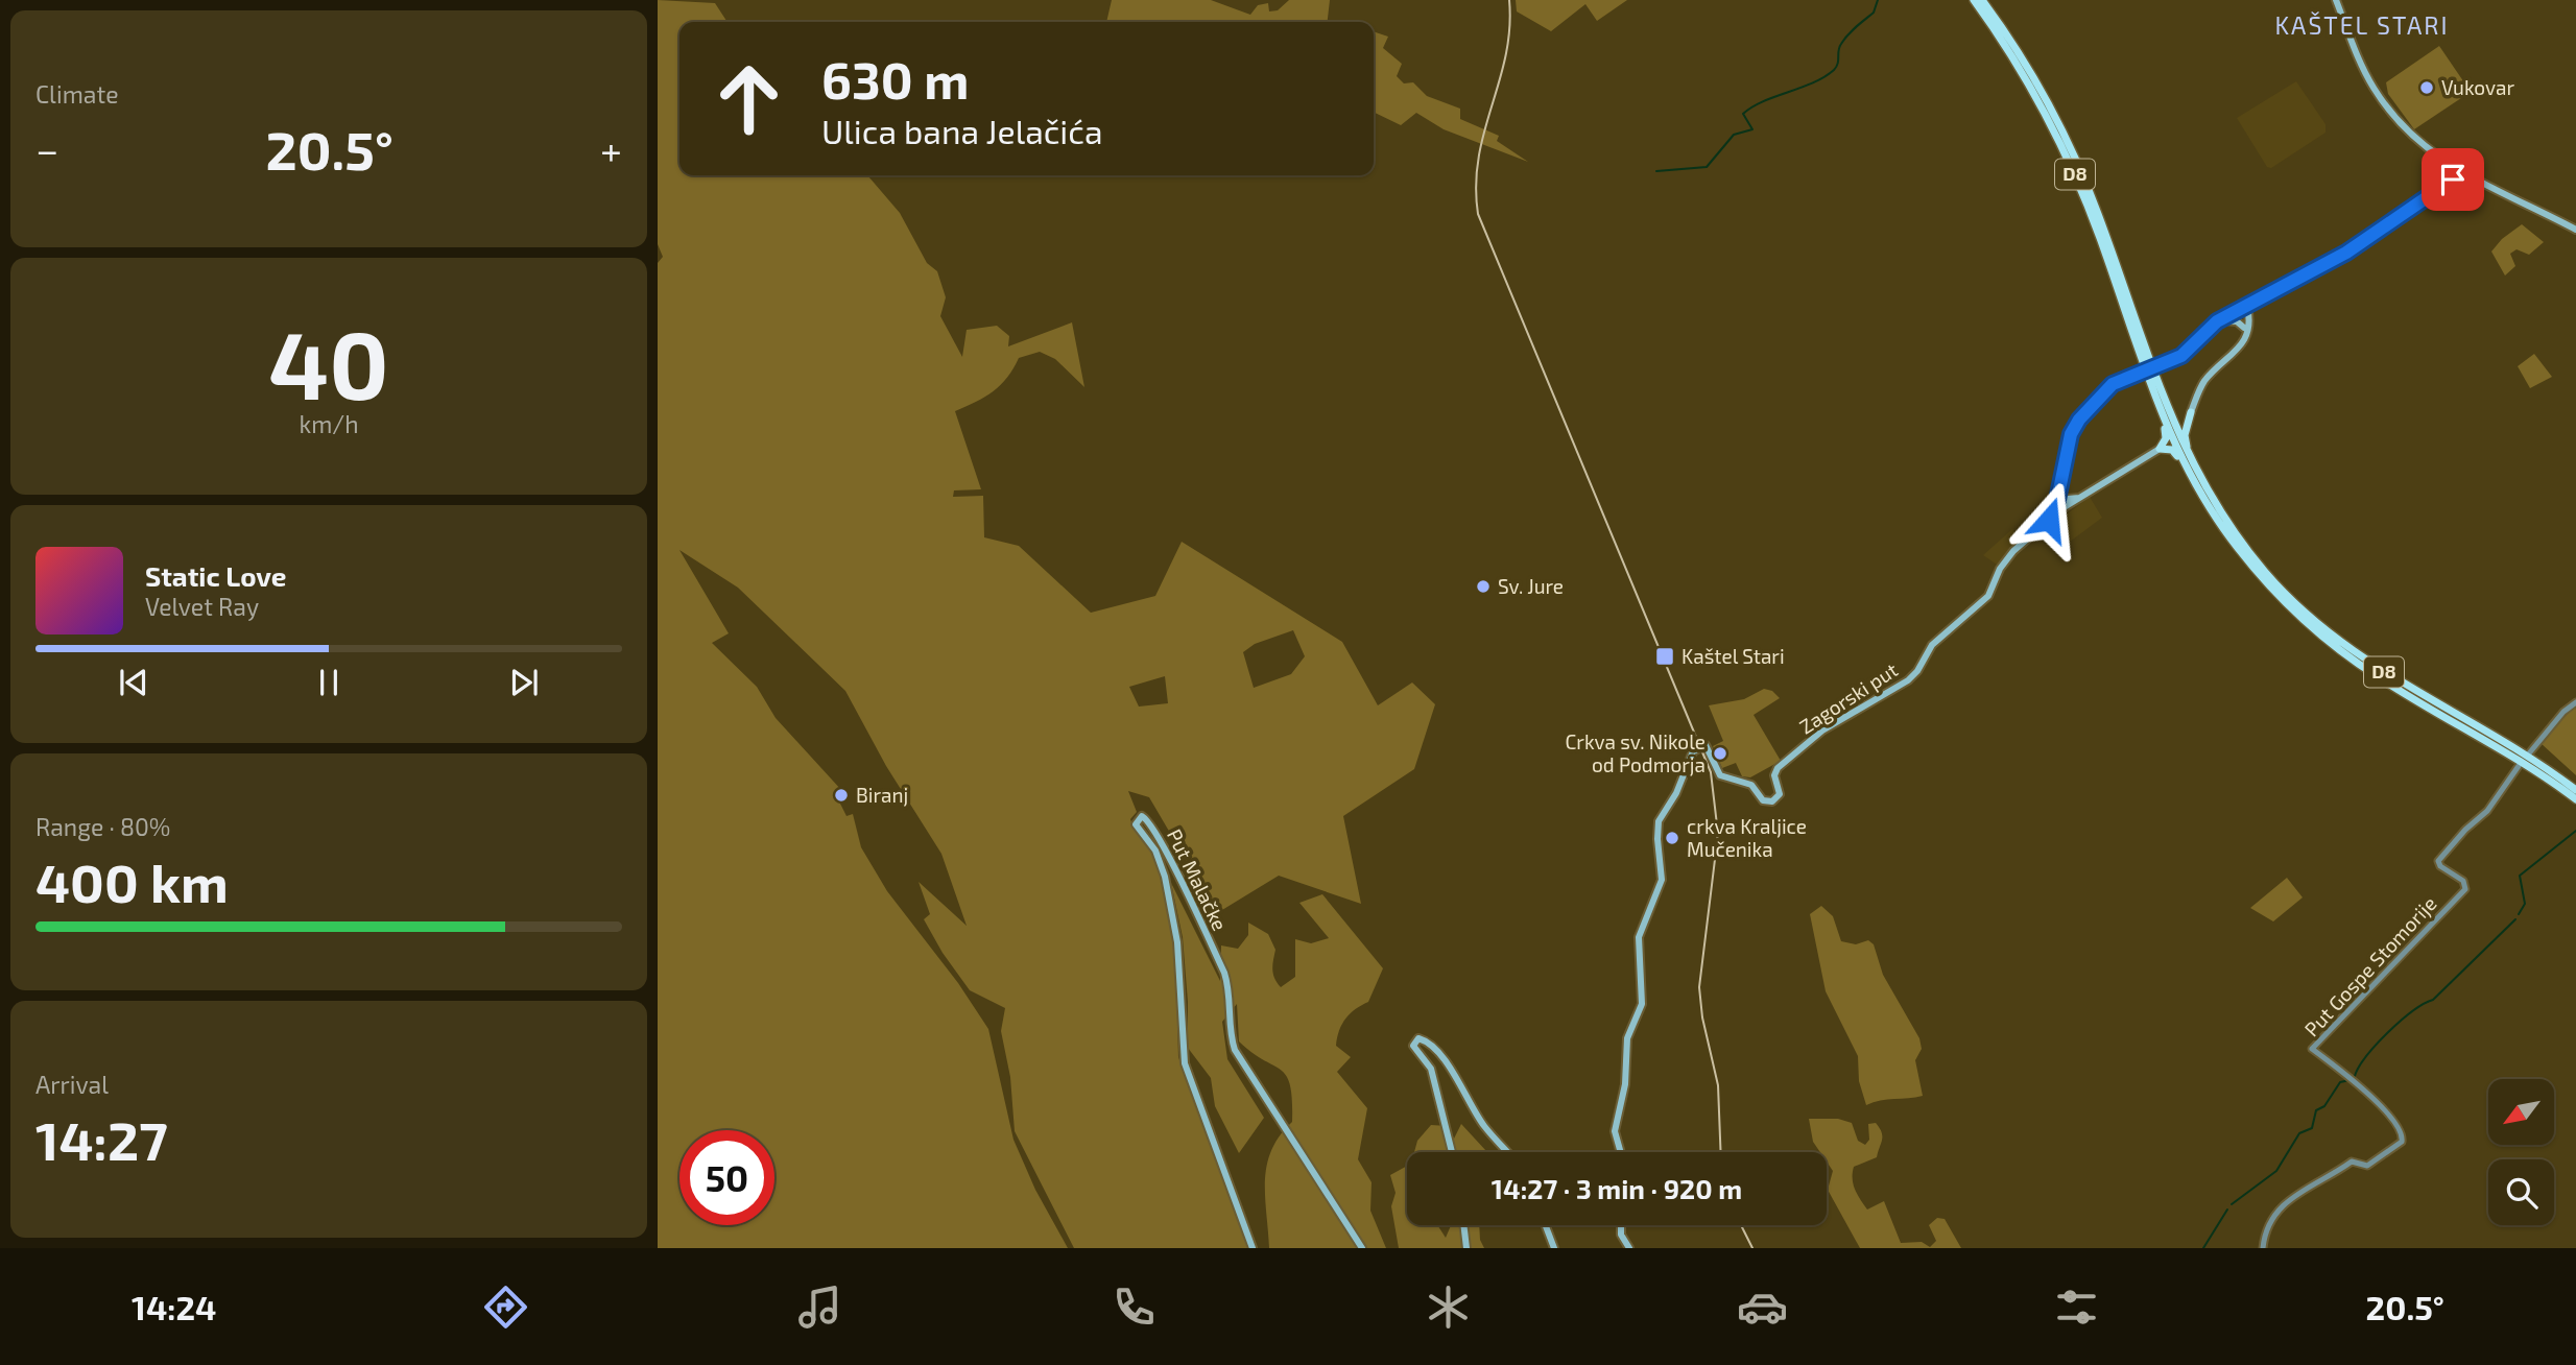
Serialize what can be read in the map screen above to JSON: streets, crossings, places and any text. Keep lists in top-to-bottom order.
{
  "streets": {
    "main road": ["D8", "Zagorski put", "Put Malačke"],
    "street": ["Put Gospe Stomorije"]
  },
  "districts": ["KAŠTEL STARI"],
  "places": {
    "other": [
      "Vukovar",
      "Sv. Jure",
      "Crkva sv. Nikole od Podmorja",
      "Biranj",
      "crkva Kraljice Mučenika"
    ],
    "transit": ["Kaštel Stari"]
  },
  "north": "bottom left",
  "page": {
    "tile": [
      "Climate",
      ["40", "km/h"],
      ["Range · 80%", "400 km"],
      ["Arrival", "14:27"]
    ],
    "turn": ["630 m", "Ulica bana Jelačića"],
    "heat": ["−", "20.5°", "+"],
    "song": ["Static Love", "Velvet Ray"],
    "limit": "50",
    "trip": "14:27 · 3 min · 920 m",
    "tabs": ["14:24", "20.5°"]
  }
}
